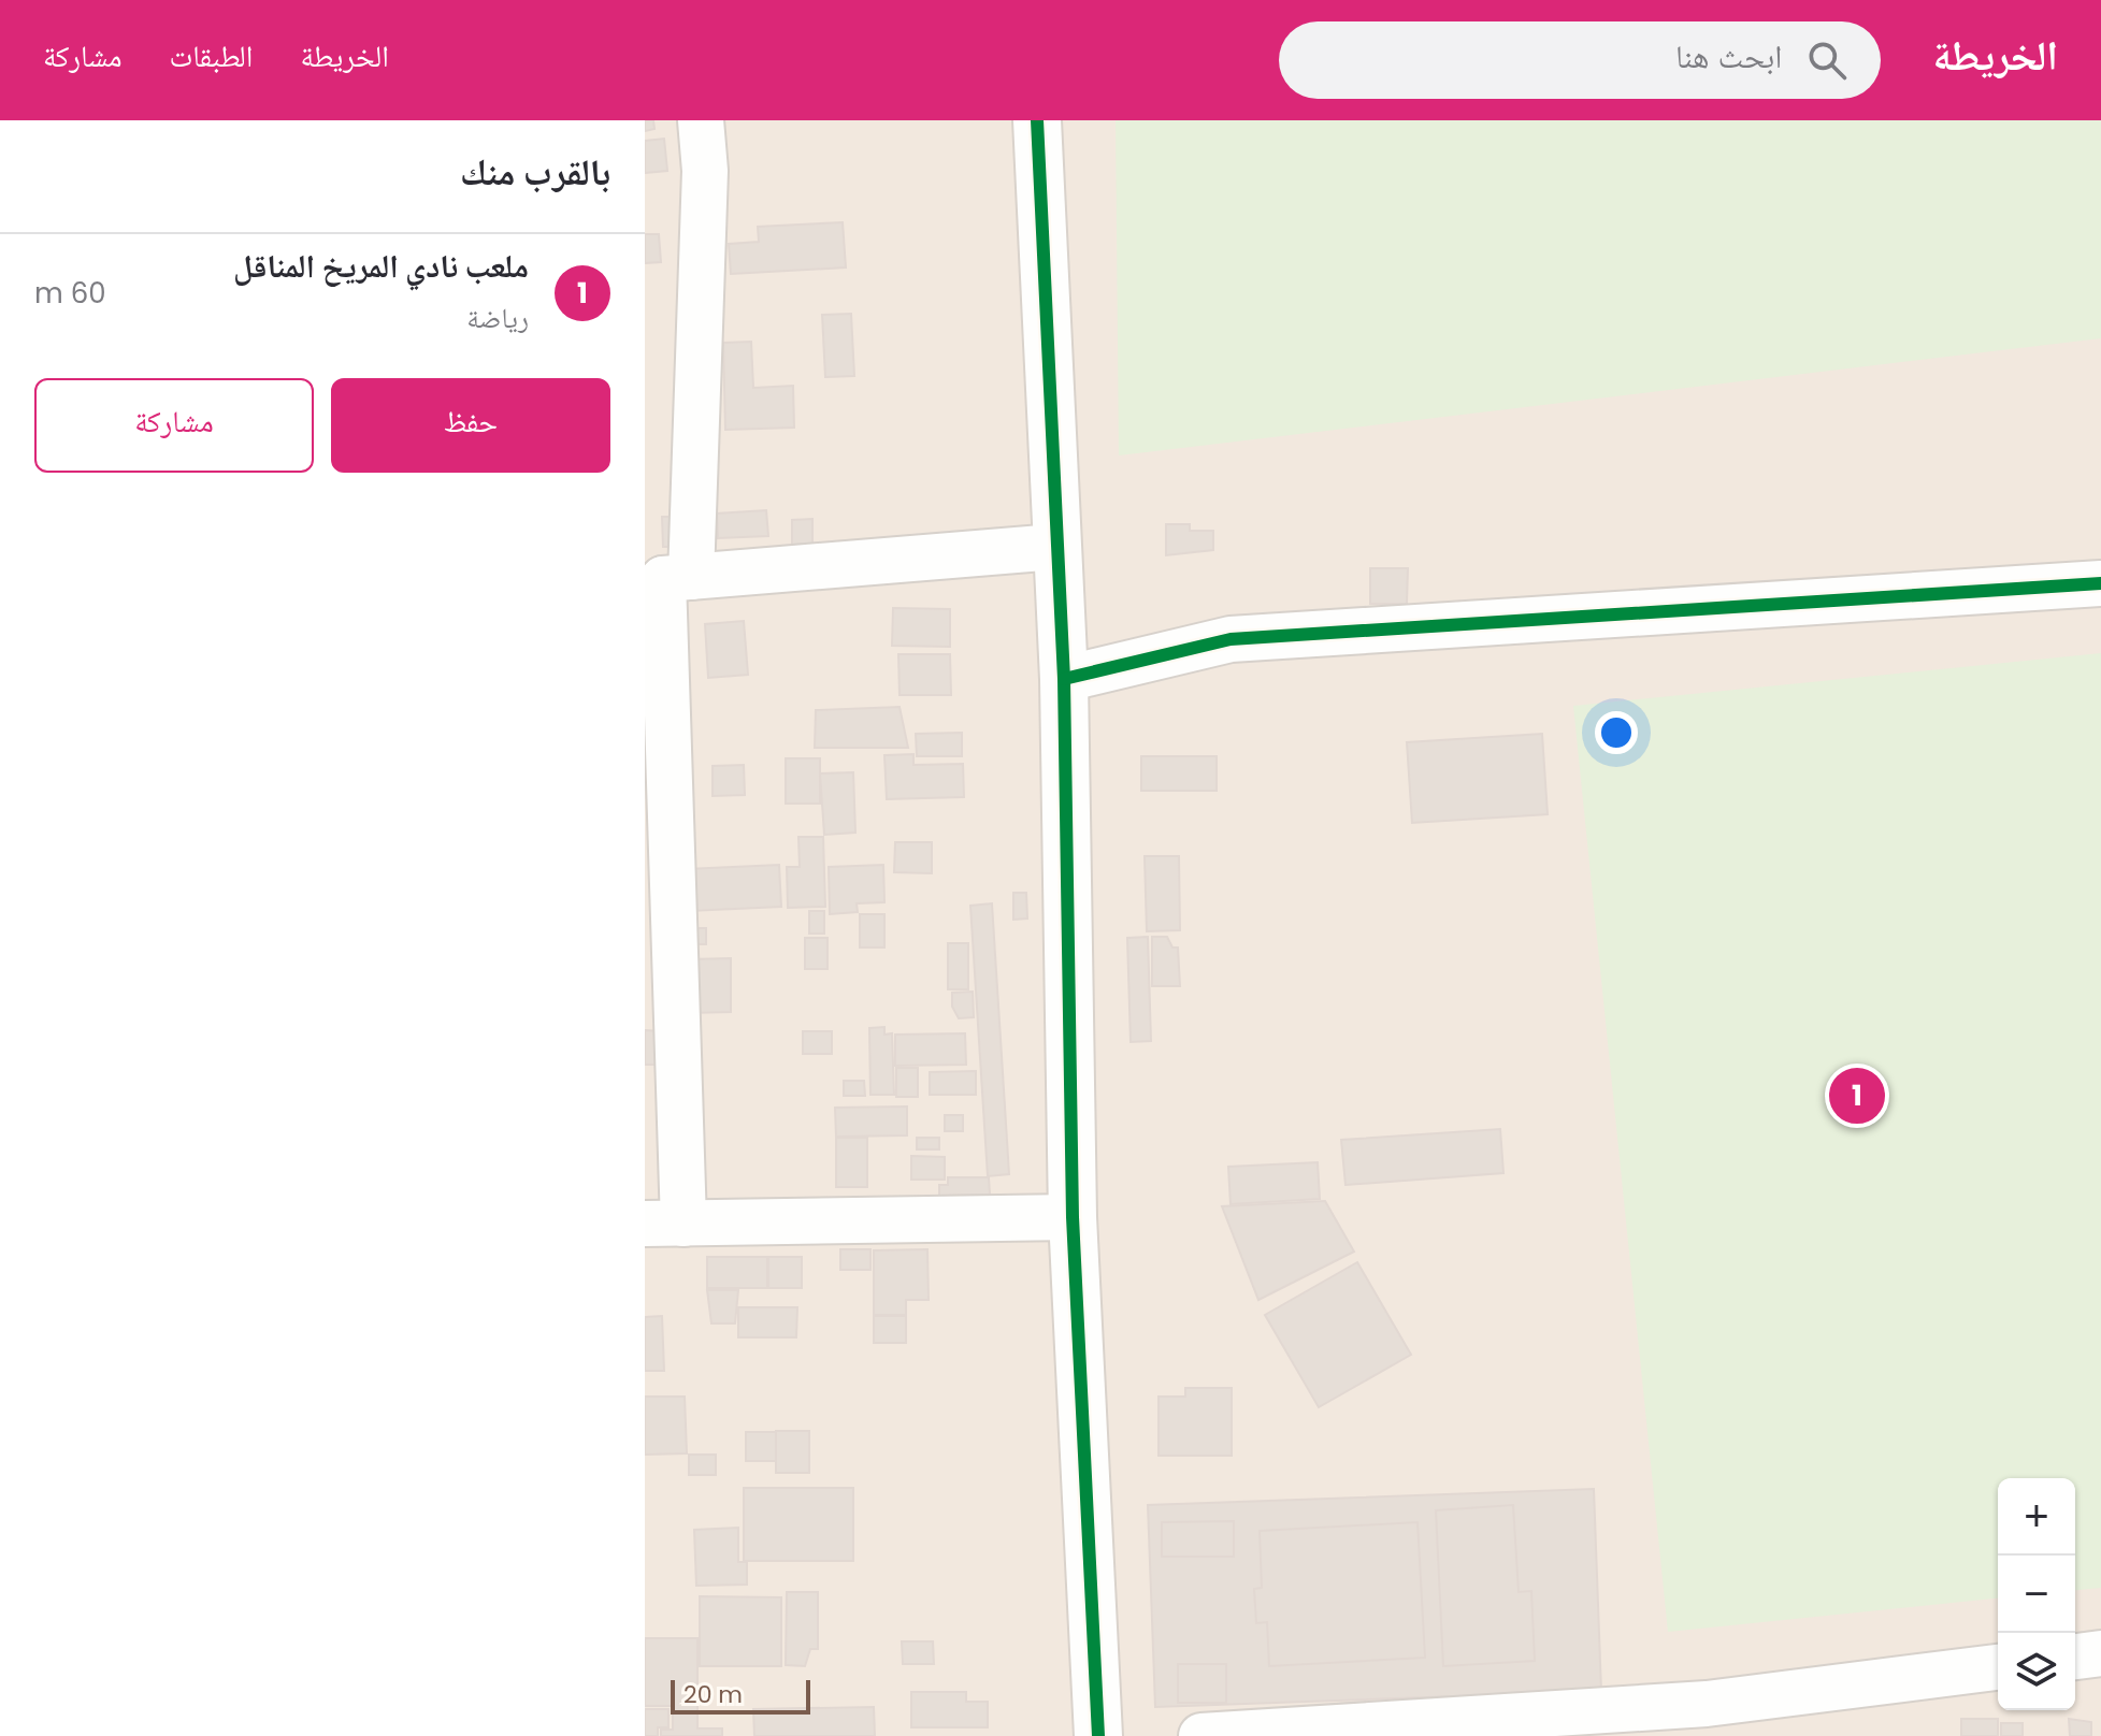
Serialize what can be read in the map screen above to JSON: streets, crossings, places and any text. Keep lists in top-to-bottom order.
{
  "scale_bar": "20 m",
  "page": {
    "header": "الخريطة",
    "search": "ابحث هنا",
    "nav": ["الخريطة", "الطبقات", "مشاركة"],
    "heading": "بالقرب منك",
    "list": [
      {
        "mark": "1",
        "name": "ملعب نادي المريخ المناقل",
        "note": "رياضة",
        "value": "60 m"
      }
    ],
    "buttons": ["حفظ", "مشاركة"],
    "pins": "1",
    "map_buttons": ["+", "−"],
    "scale": "20 m"
  }
}
